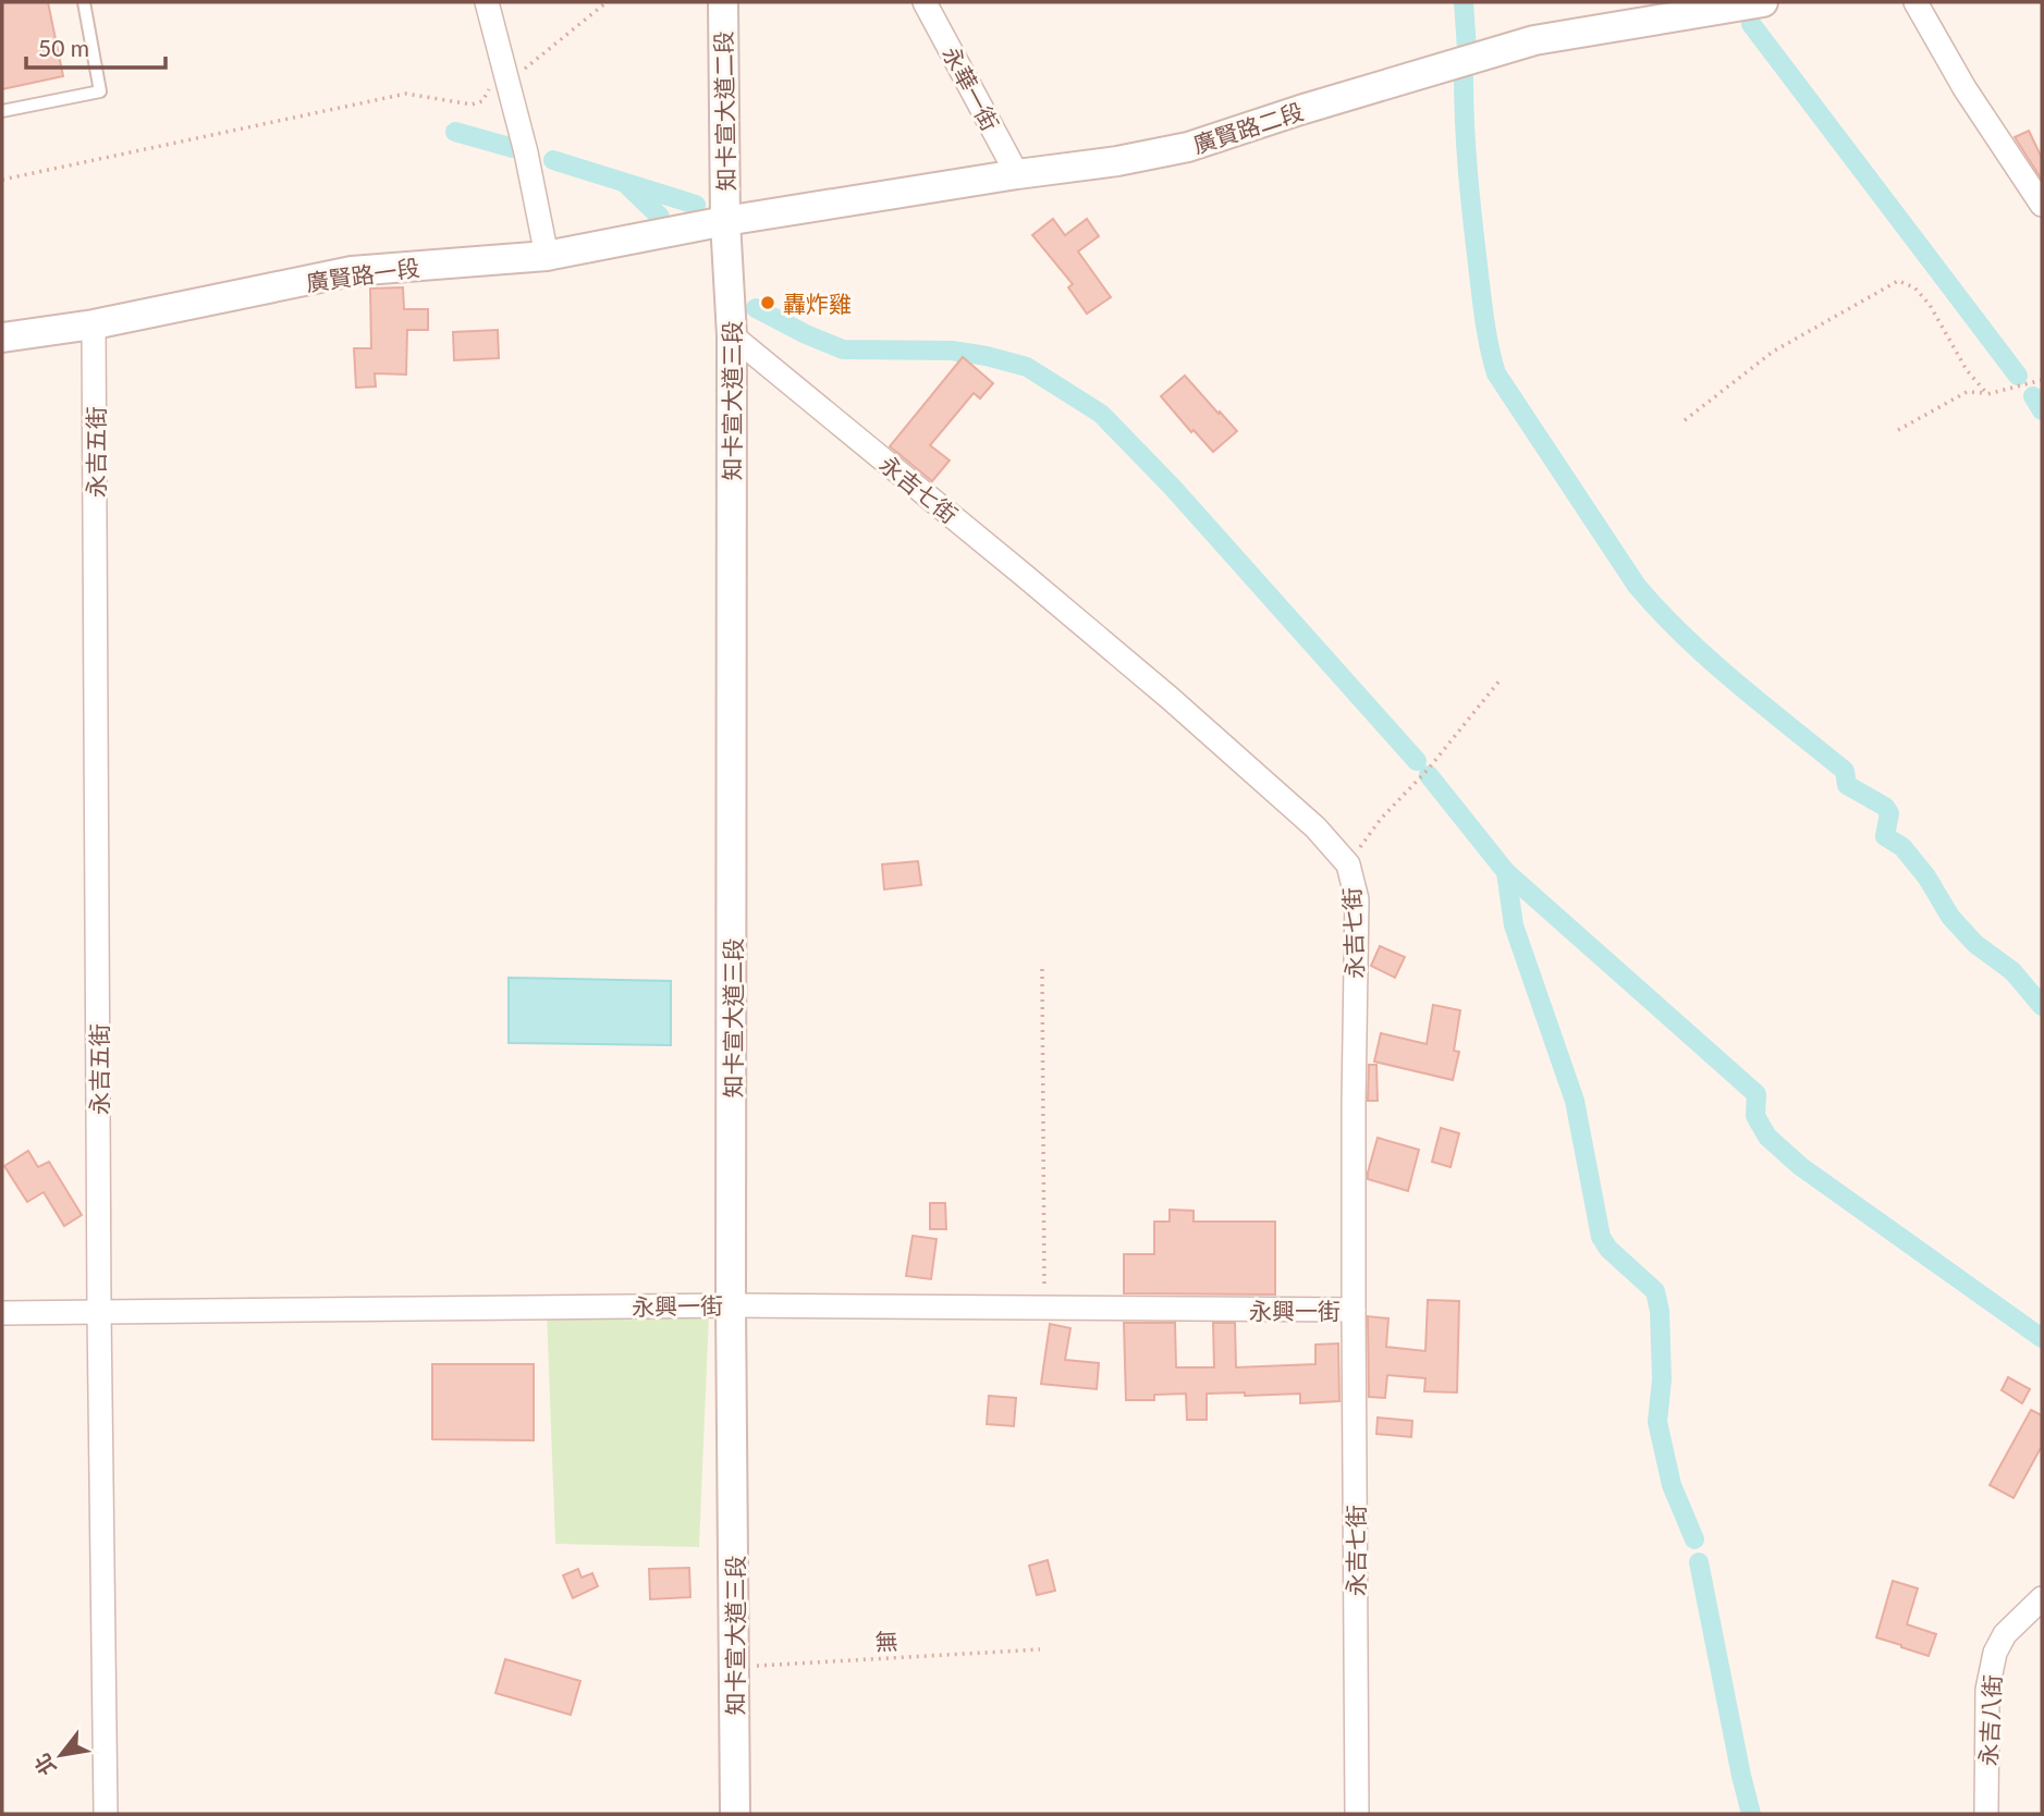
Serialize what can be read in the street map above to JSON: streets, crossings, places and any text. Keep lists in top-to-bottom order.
{
  "streets": {
    "street": [
      "永華一街",
      "知卡宣大道二段",
      "廣賢路二段",
      "廣賢路一段",
      "知卡宣大道三段",
      "永吉五街",
      "永吉七街",
      "永興一街",
      "永吉八街"
    ],
    "path": ["無"]
  },
  "crossings": [
    ["永華一街", "廣賢路二段"],
    ["知卡宣大道二段", "廣賢路二段"],
    ["知卡宣大道二段", "廣賢路一段"],
    ["知卡宣大道二段", "知卡宣大道三段"],
    ["廣賢路二段", "廣賢路一段"],
    ["廣賢路二段", "知卡宣大道三段"],
    ["廣賢路一段", "知卡宣大道三段"],
    ["廣賢路一段", "永吉五街"],
    ["知卡宣大道三段", "永吉七街"],
    ["知卡宣大道三段", "永興一街"],
    ["知卡宣大道三段", "無"],
    ["永吉五街", "永興一街"],
    ["永吉七街", "永興一街"]
  ],
  "places": ["轟炸雞"],
  "scale_bar": "50 m",
  "north": "bottom left"
}
